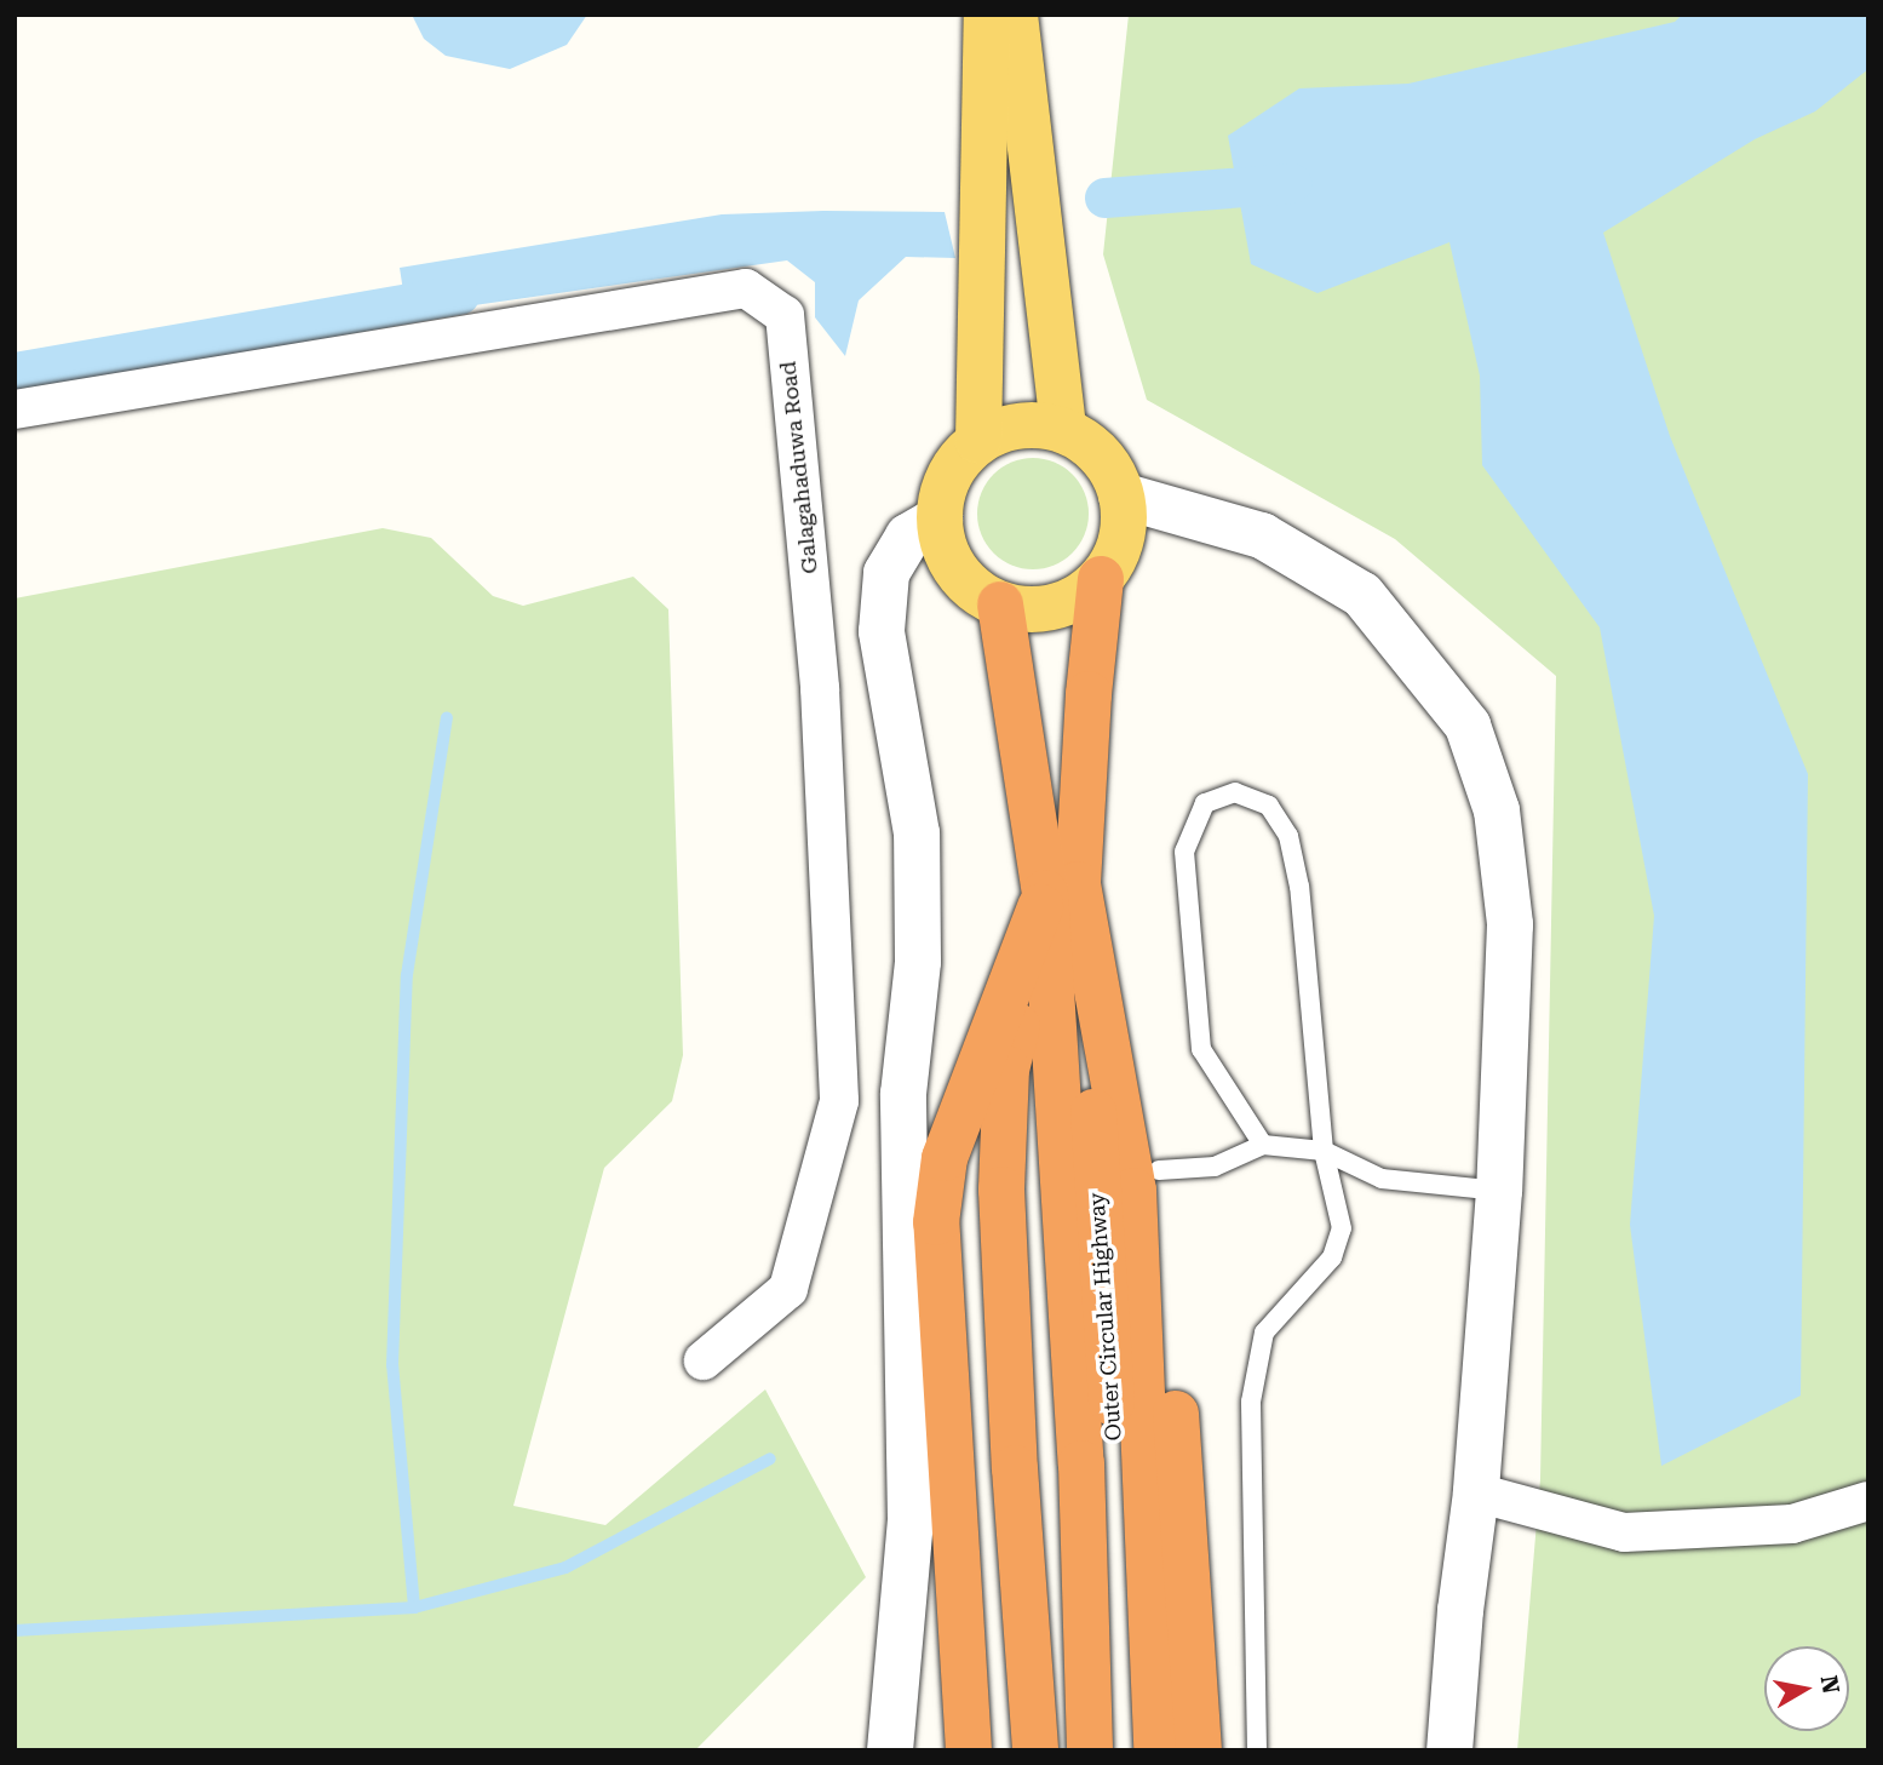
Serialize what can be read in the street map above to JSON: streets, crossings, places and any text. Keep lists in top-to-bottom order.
{
  "streets": {
    "highway": ["Outer Circular Highway"],
    "street": ["Galagahaduwa Road"]
  },
  "north": "right"
}
